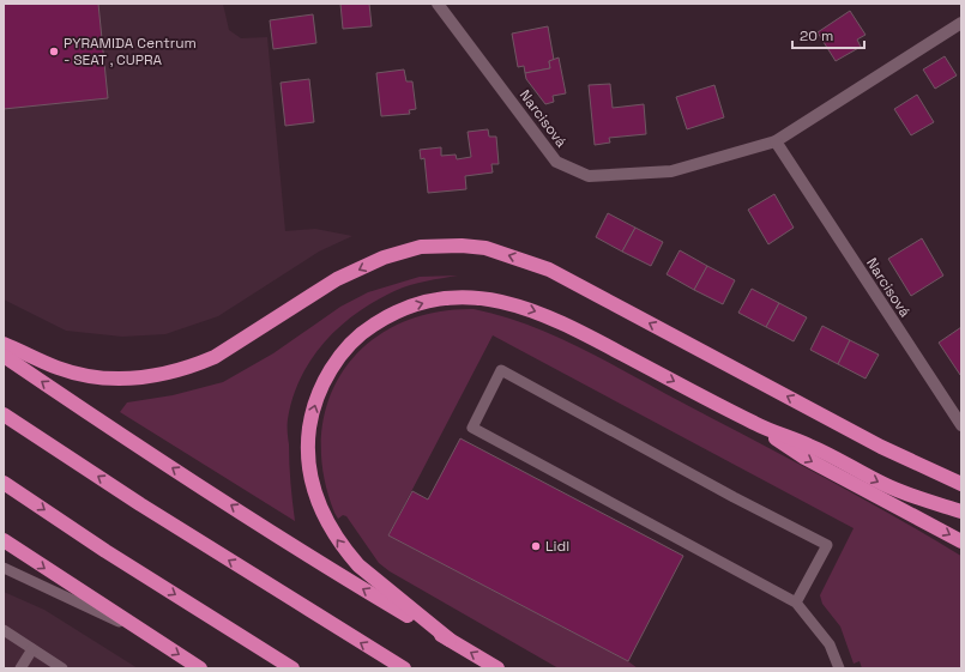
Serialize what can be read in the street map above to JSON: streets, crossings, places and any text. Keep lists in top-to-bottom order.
{
  "streets": {
    "street": ["Narcisová"]
  },
  "places": ["PYRAMIDA Centrum - SEAT , CUPRA", "Lidl"],
  "scale_bar": "20 m"
}
